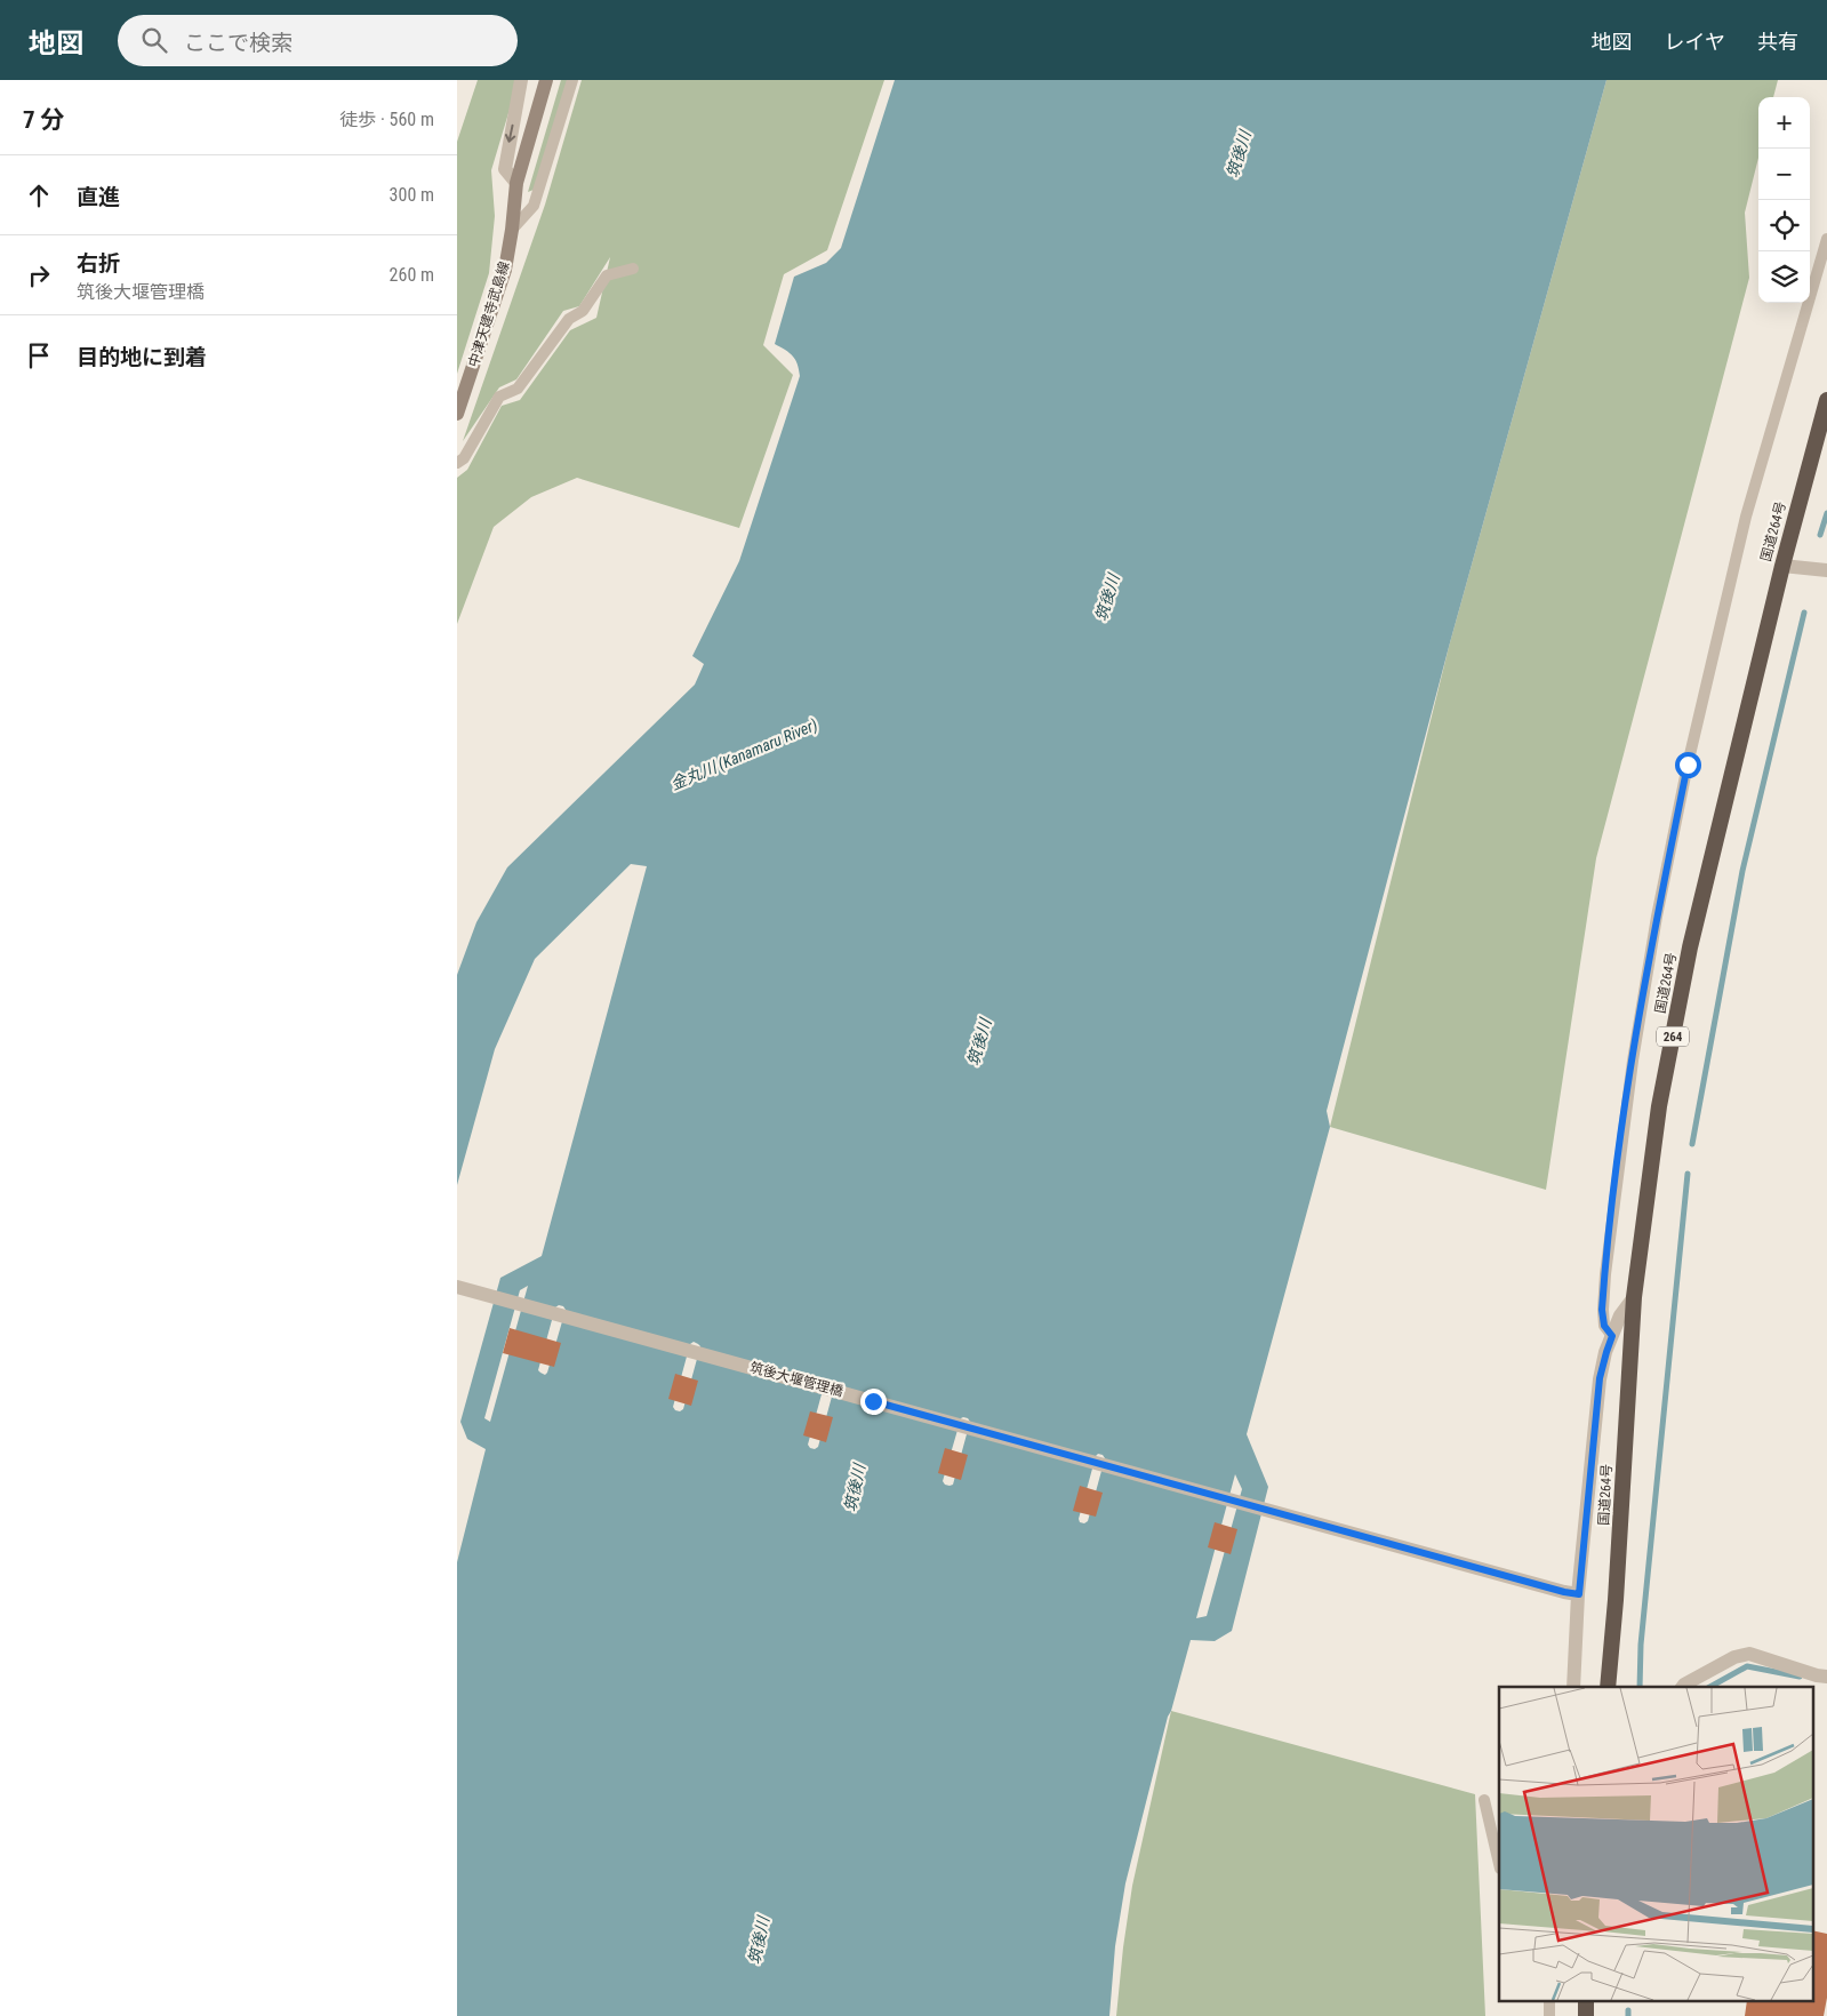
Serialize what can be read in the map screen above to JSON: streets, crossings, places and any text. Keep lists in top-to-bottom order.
{
  "streets": {
    "highway": ["国道264号", "264"],
    "main road": ["中津天建寺武島線"],
    "street": ["筑後大堰管理橋"]
  },
  "water": ["筑後川", "金丸川 (Kanamaru River)"],
  "page": {
    "header": "地図",
    "search": "ここで検索",
    "nav": ["地図", "レイヤ", "共有"],
    "heading": ["7 分", "徒歩 · 560 m"],
    "map_buttons": ["+", "−"],
    "list": [
      ["直進", "300 m"],
      ["右折", "筑後大堰管理橋", "260 m"],
      "目的地に到着"
    ]
  }
}
